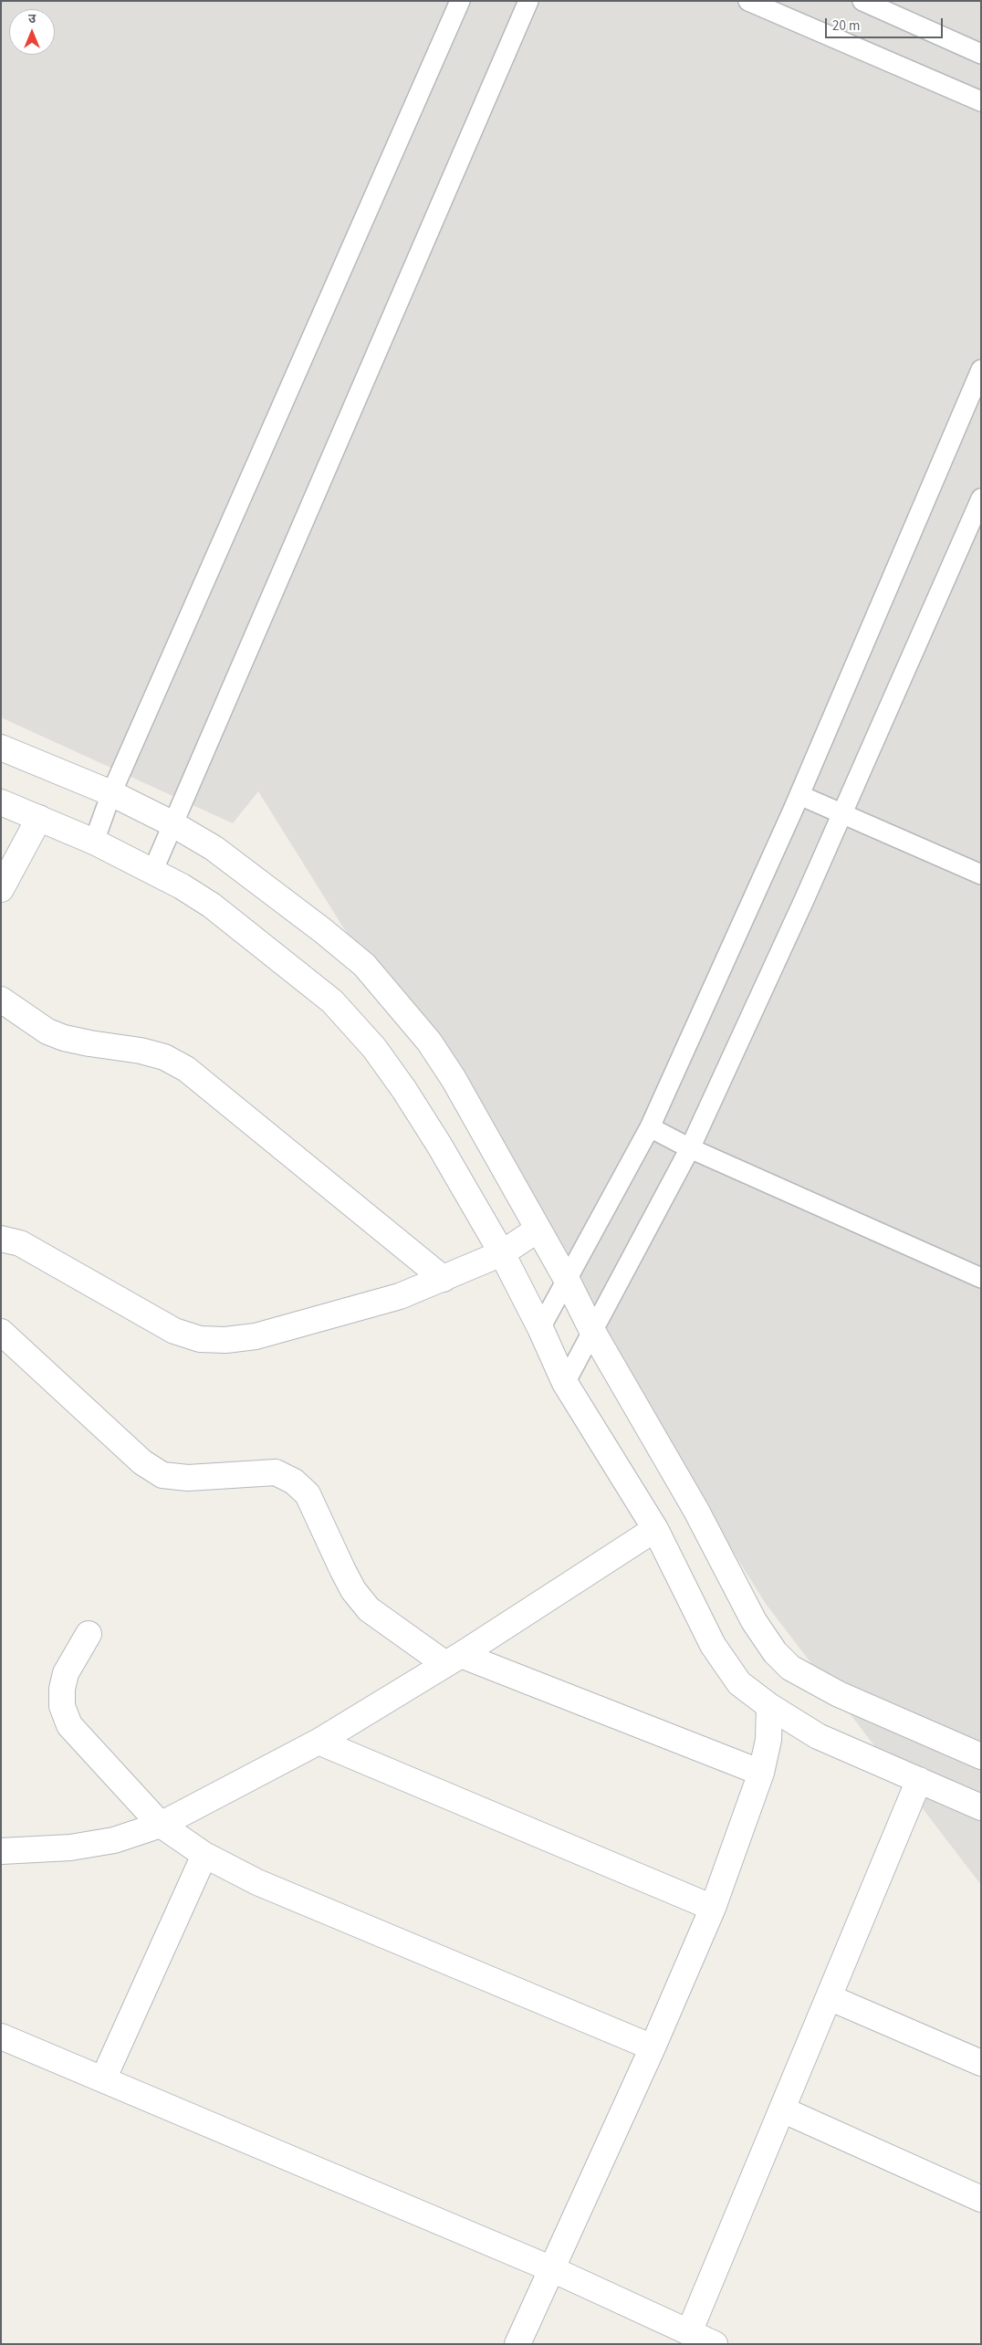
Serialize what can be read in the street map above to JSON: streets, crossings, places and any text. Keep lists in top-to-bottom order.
{
  "scale_bar": "20 m",
  "north": "top"
}
